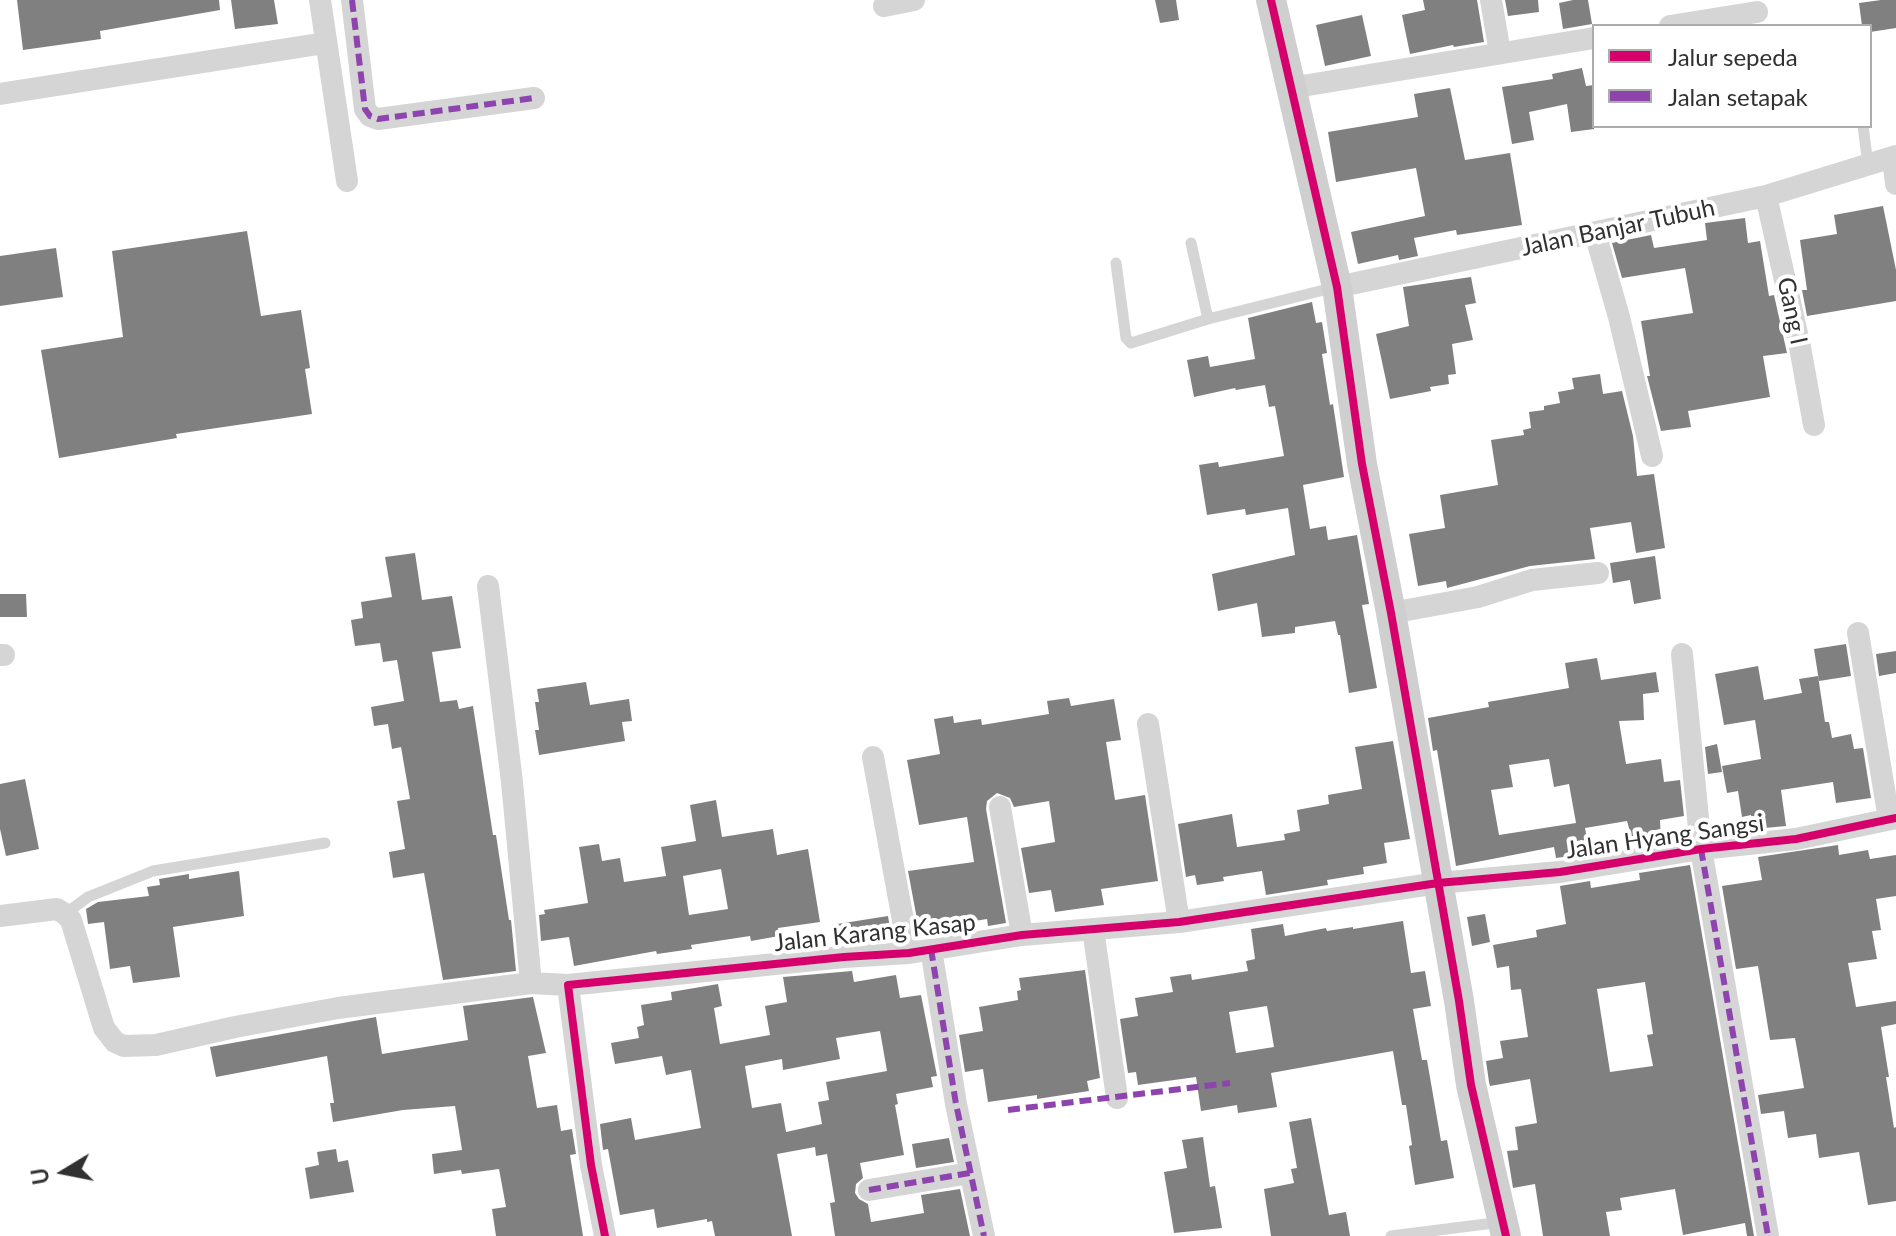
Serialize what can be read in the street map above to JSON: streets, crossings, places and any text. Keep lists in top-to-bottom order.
{
  "streets": {
    "street": [
      "Jalan Banjar Tubuh",
      "Gang I",
      "Jalan Hyang Sangsi",
      "Jalan Karang Kasap"
    ]
  },
  "crossings": [
    ["Jalan Banjar Tubuh", "Gang I"],
    ["Jalan Hyang Sangsi", "Jalan Karang Kasap"]
  ],
  "legend": ["Jalur sepeda", "Jalan setapak"],
  "north": "left"
}
